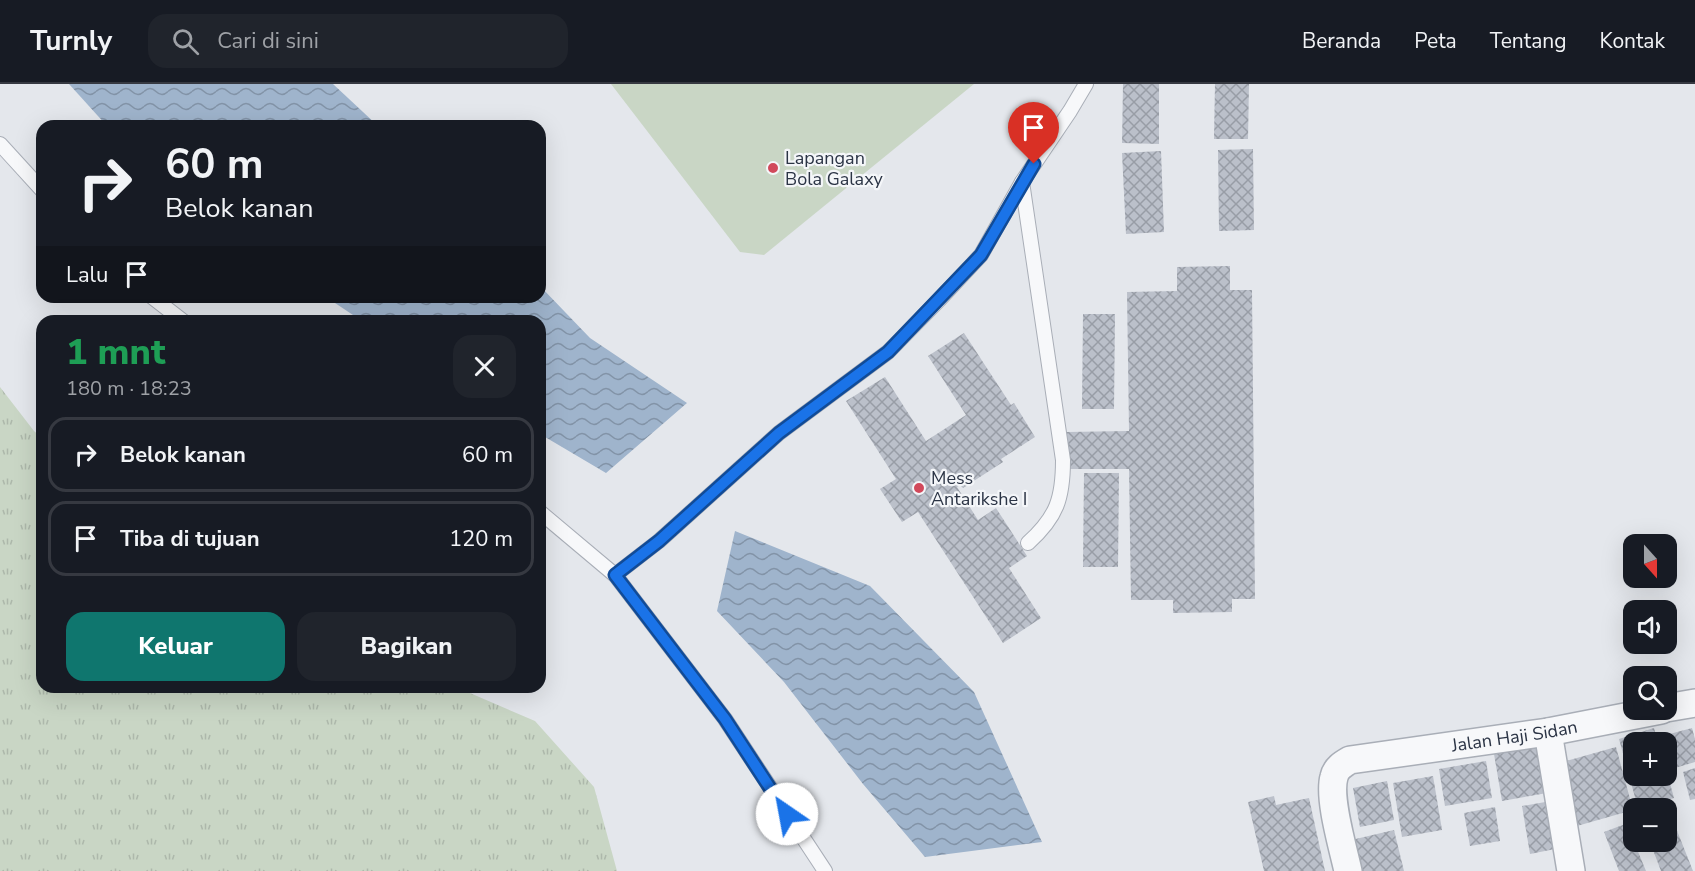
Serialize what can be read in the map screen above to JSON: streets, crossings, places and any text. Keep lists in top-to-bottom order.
{
  "streets": {
    "street": ["Jalan Haji Sidan"]
  },
  "places": ["Lapangan Bola Galaxy", "Mess Antarikshe I"],
  "north": "bottom",
  "page": {
    "header": "Turnly",
    "search": "Cari di sini",
    "nav": [
      "Beranda",
      "Peta",
      "Tentang",
      "Kontak"
    ],
    "turn": ["60 m", "Belok kanan"],
    "then": "Lalu",
    "heading": ["1 mnt", "180 m · 18:23"],
    "list": [
      {
        "name": "Belok kanan",
        "value": "60 m"
      },
      {
        "name": "Tiba di tujuan",
        "value": "120 m"
      }
    ],
    "map_buttons": ["+", "−"],
    "buttons": ["Keluar", "Bagikan"]
  }
}
